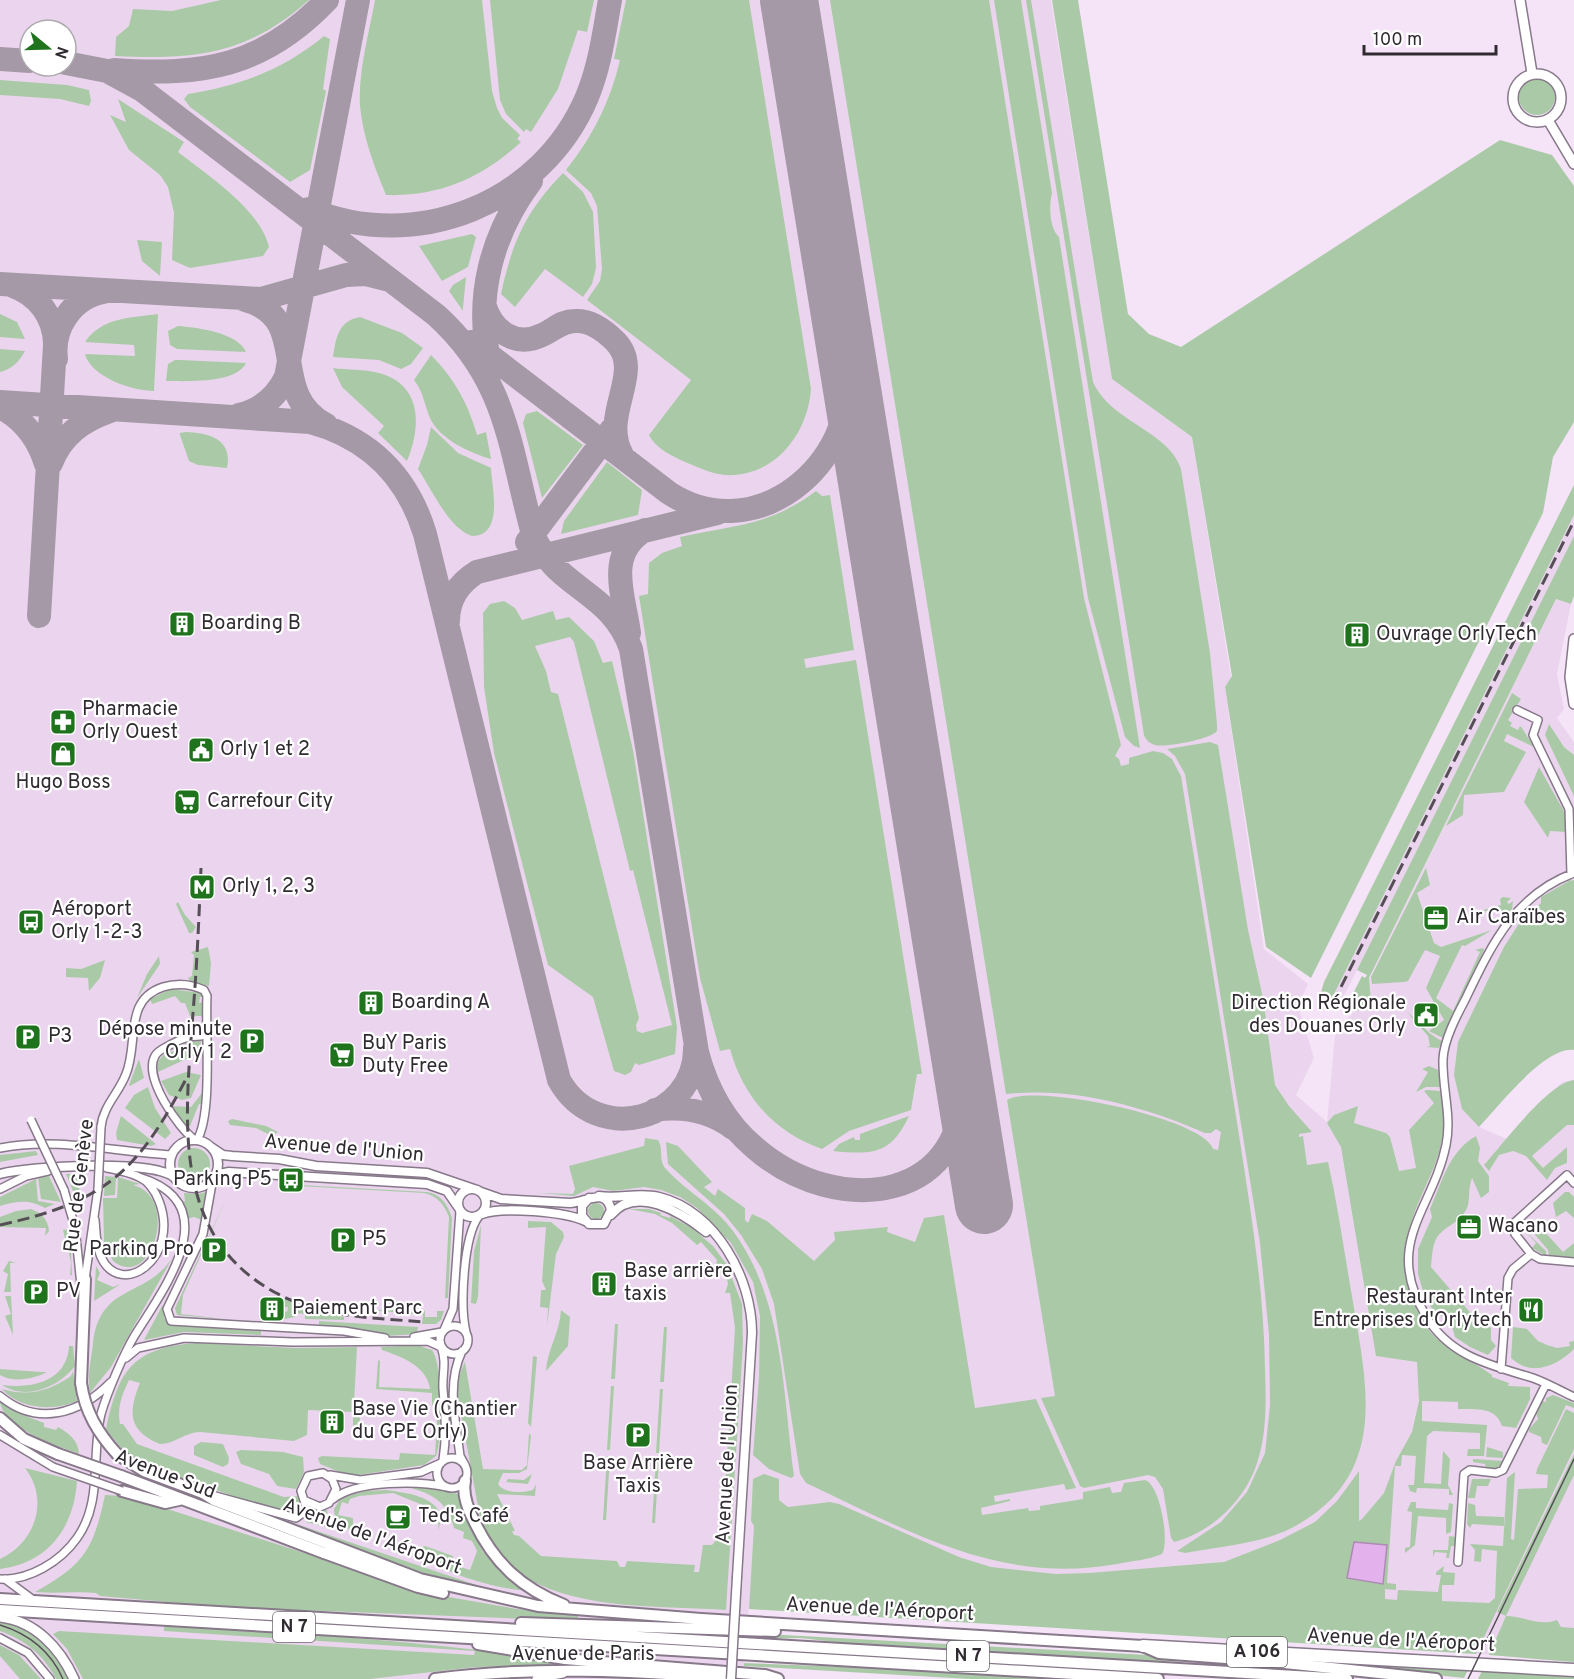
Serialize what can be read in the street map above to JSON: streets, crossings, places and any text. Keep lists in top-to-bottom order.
{
  "streets": {
    "highway": ["Avenue de l'Aéroport", "A 106"],
    "main road": ["Avenue Sud", "N 7", "Avenue de Paris"],
    "street": ["Avenue de l'Union", "Rue de Genève"]
  },
  "crossings": [
    ["Avenue de l'Union", "Rue de Genève"],
    ["Avenue de l'Union", "Avenue de Paris"],
    ["Rue de Genève", "Avenue de l'Aéroport"],
    ["Avenue Sud", "Avenue de l'Aéroport"]
  ],
  "places": {
    "building": [
      "Boarding B",
      "Ouvrage OrlyTech",
      "Boarding A",
      "Base arrière taxis",
      "Paiement Parc",
      "Base Vie (Chantier du GPE Orly)"
    ],
    "pharmacy": ["Pharmacie Orly Ouest"],
    "public building": ["Orly 1 et 2", "Direction Régionale des Douanes Orly"],
    "shop": ["Hugo Boss"],
    "supermarket": ["Carrefour City", "BuY Paris Duty Free"],
    "metro station": ["Orly 1, 2, 3"],
    "office": ["Air Caraïbes", "Wacano"],
    "bus stop": ["Aéroport Orly 1-2-3", "Parking P5"],
    "parking": [
      "P3",
      "Dépose minute Orly 1 2",
      "P5",
      "Parking Pro",
      "PV",
      "Base Arrière Taxis"
    ],
    "restaurant": ["Restaurant Inter Entreprises d'Orlytech"],
    "cafe": ["Ted's Café"]
  },
  "scale_bar": "100 m",
  "north": "right"
}
